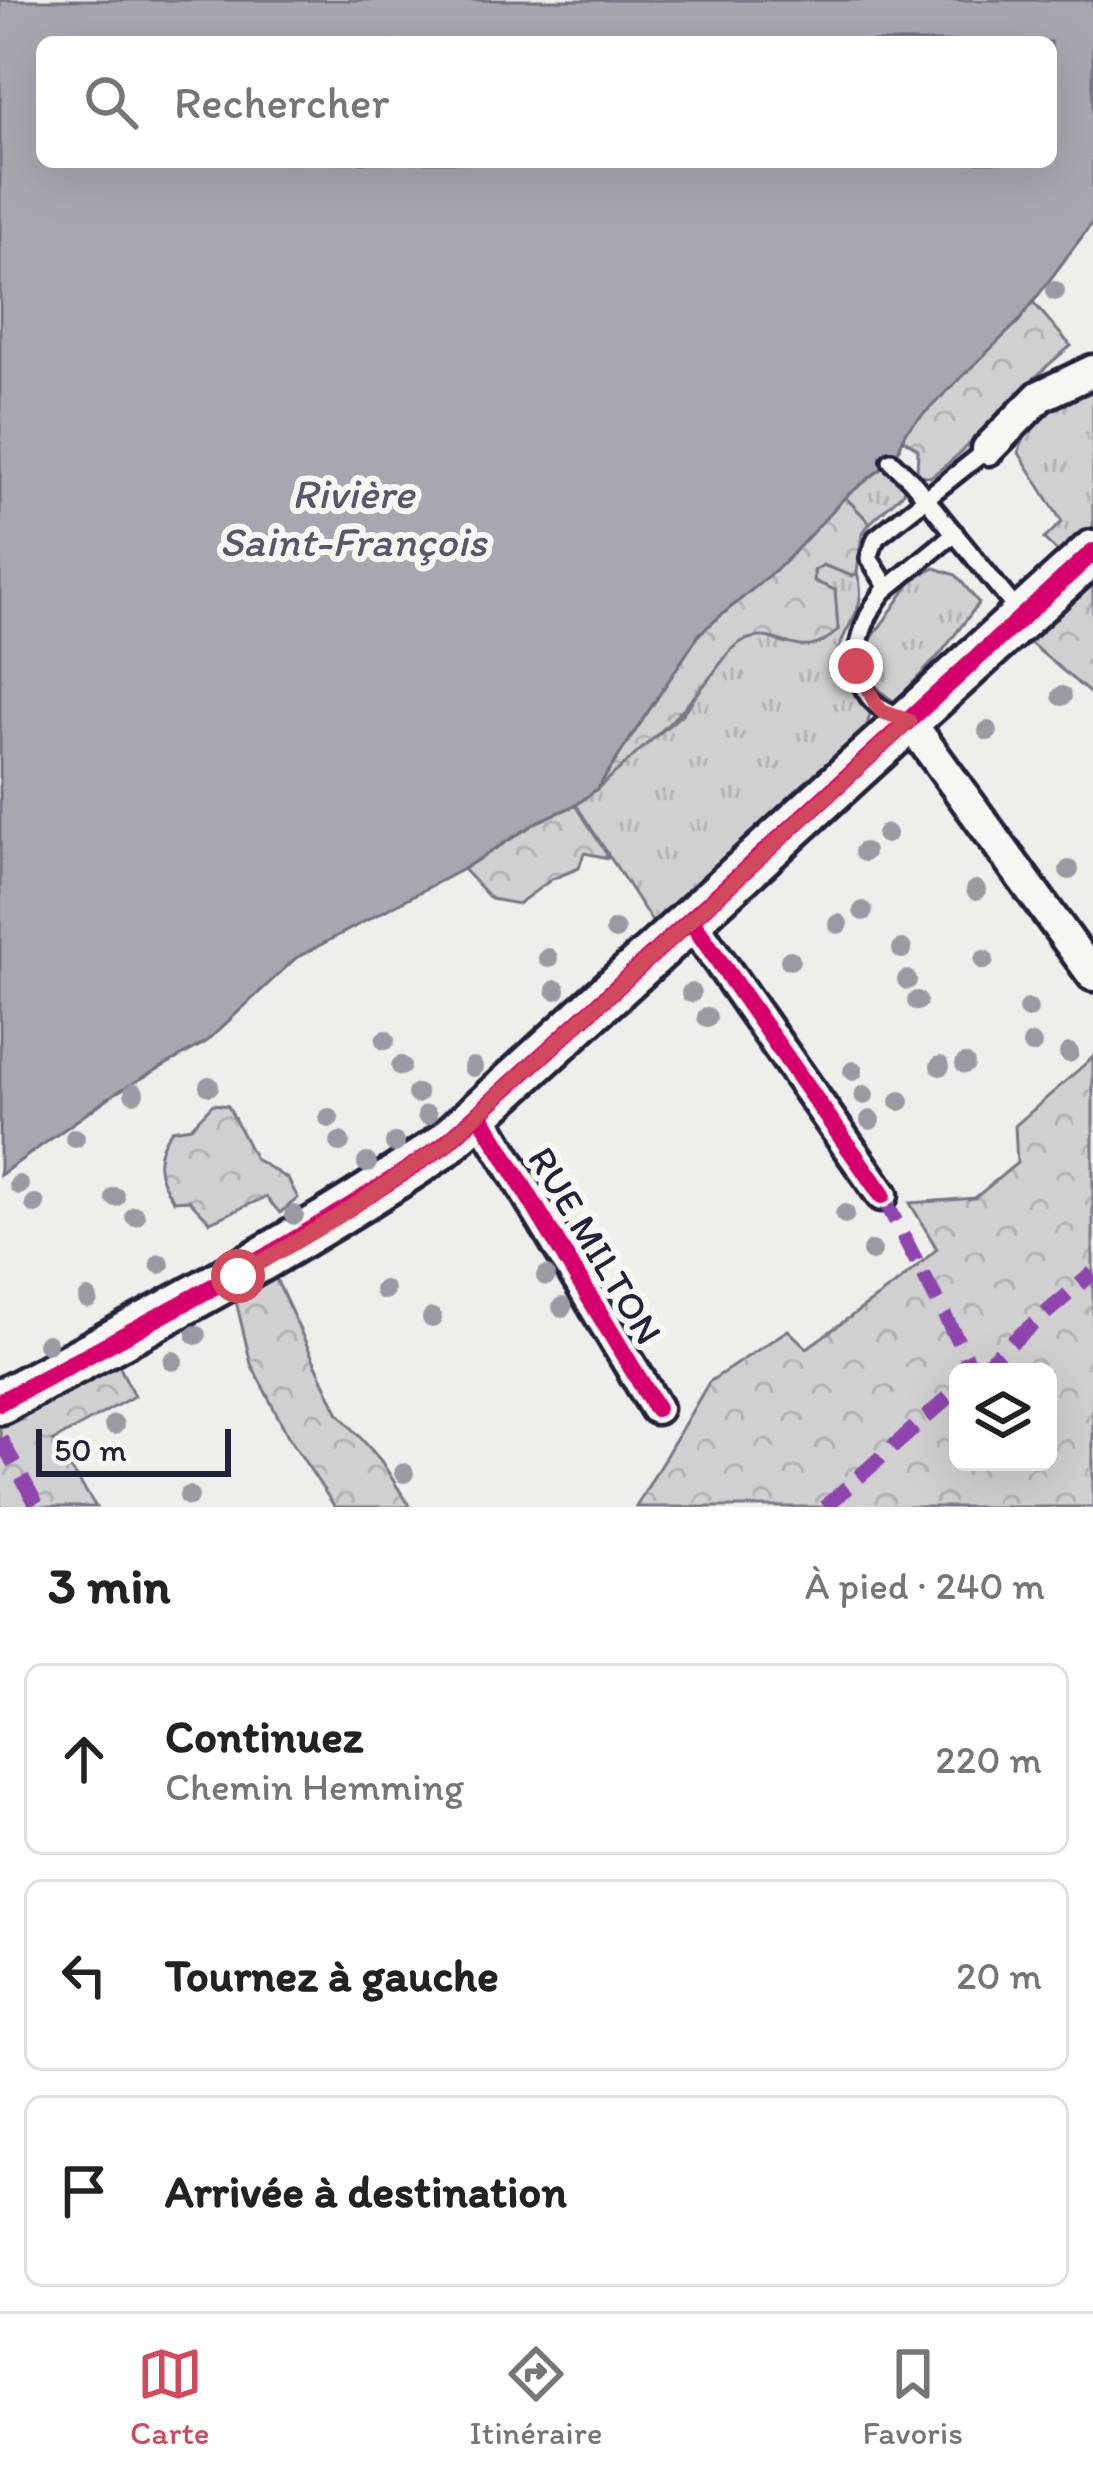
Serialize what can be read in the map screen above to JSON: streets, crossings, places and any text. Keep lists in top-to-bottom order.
{
  "streets": {
    "street": ["RUE MILTON"]
  },
  "water": ["Rivière Saint-François"],
  "scale_bar": "50 m",
  "page": {
    "search": "Rechercher",
    "scale": "50 m",
    "heading": ["3 min", "À pied · 240 m"],
    "list": [
      ["Continuez", "Chemin Hemming", "220 m"],
      ["Tournez à gauche", "20 m"],
      "Arrivée à destination"
    ],
    "nav": ["Carte", "Itinéraire", "Favoris"]
  }
}
